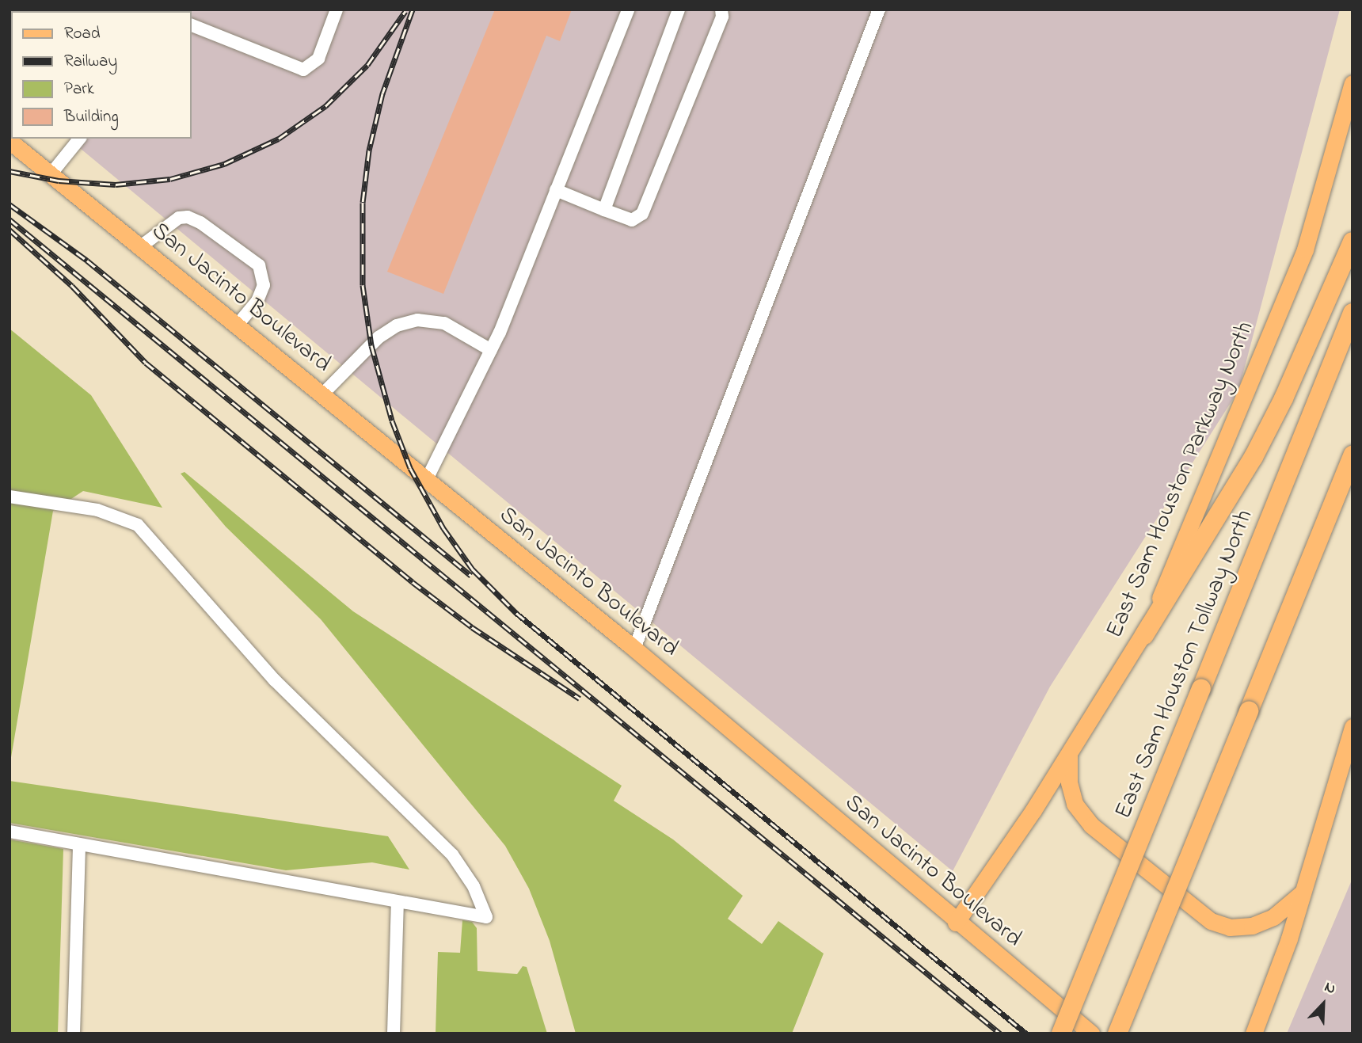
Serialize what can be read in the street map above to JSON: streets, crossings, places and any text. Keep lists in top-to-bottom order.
{
  "streets": {
    "highway": ["East Sam Houston Tollway North"],
    "main road": ["San Jacinto Boulevard", "East Sam Houston Parkway North"]
  },
  "crossings": [
    ["San Jacinto Boulevard", "East Sam Houston Parkway North"]
  ],
  "legend": [
    "Road",
    "Railway",
    "Park",
    "Building"
  ],
  "north": "top right"
}
